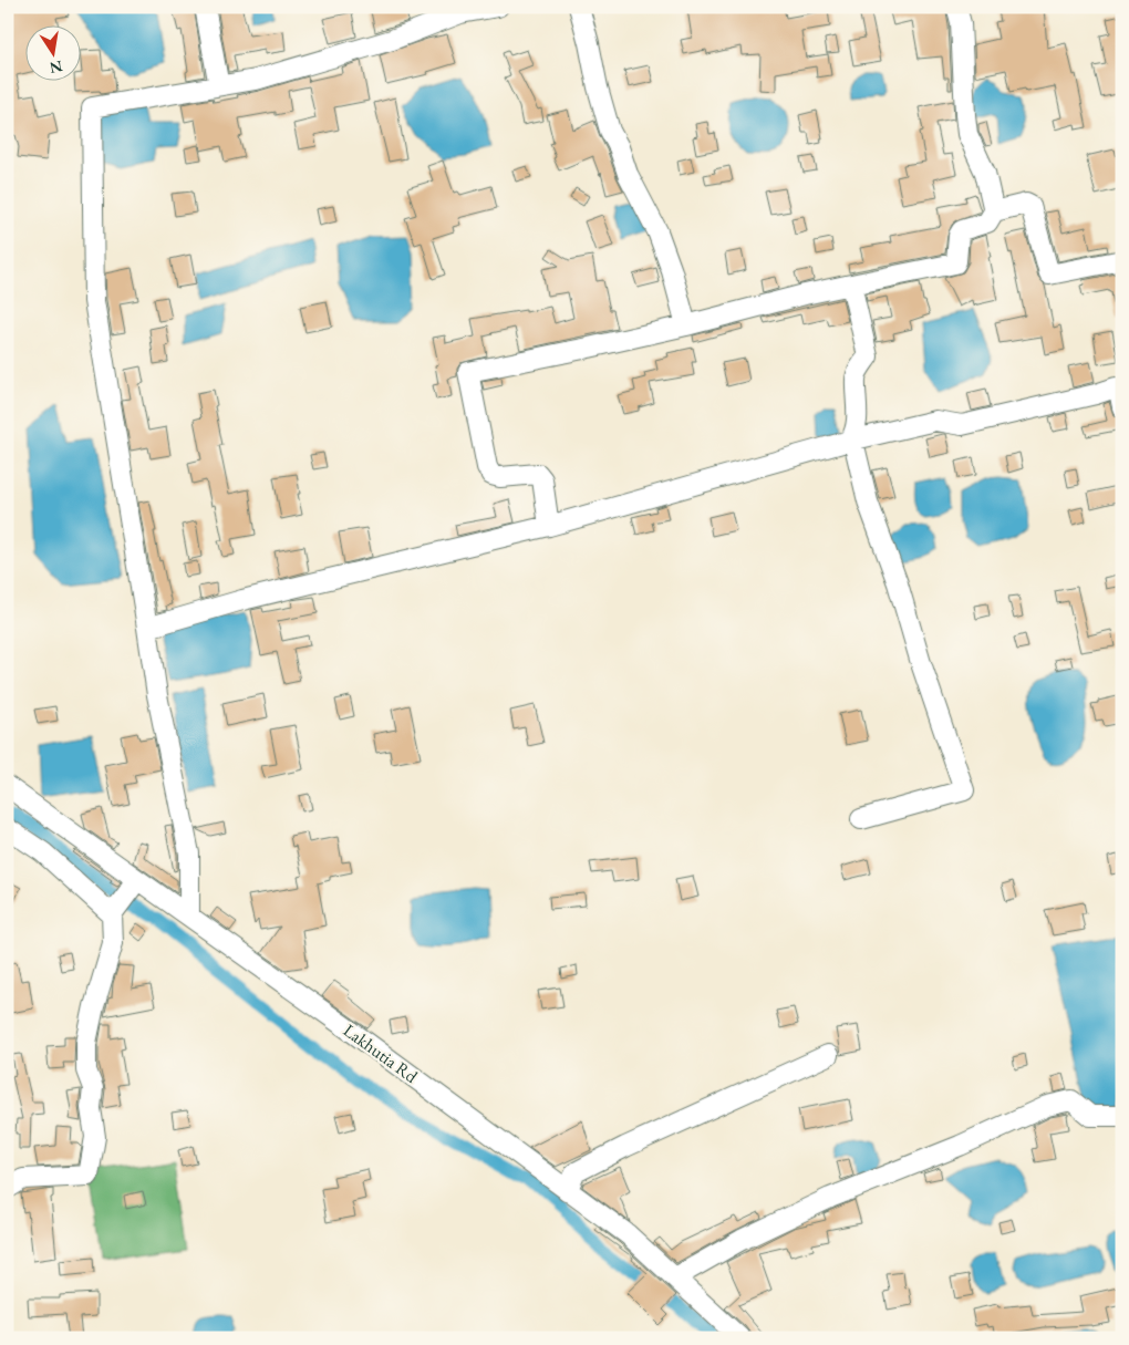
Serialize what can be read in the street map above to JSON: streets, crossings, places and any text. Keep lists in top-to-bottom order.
{
  "streets": {
    "street": ["Lakhutia Rd"]
  },
  "north": "bottom"
}
